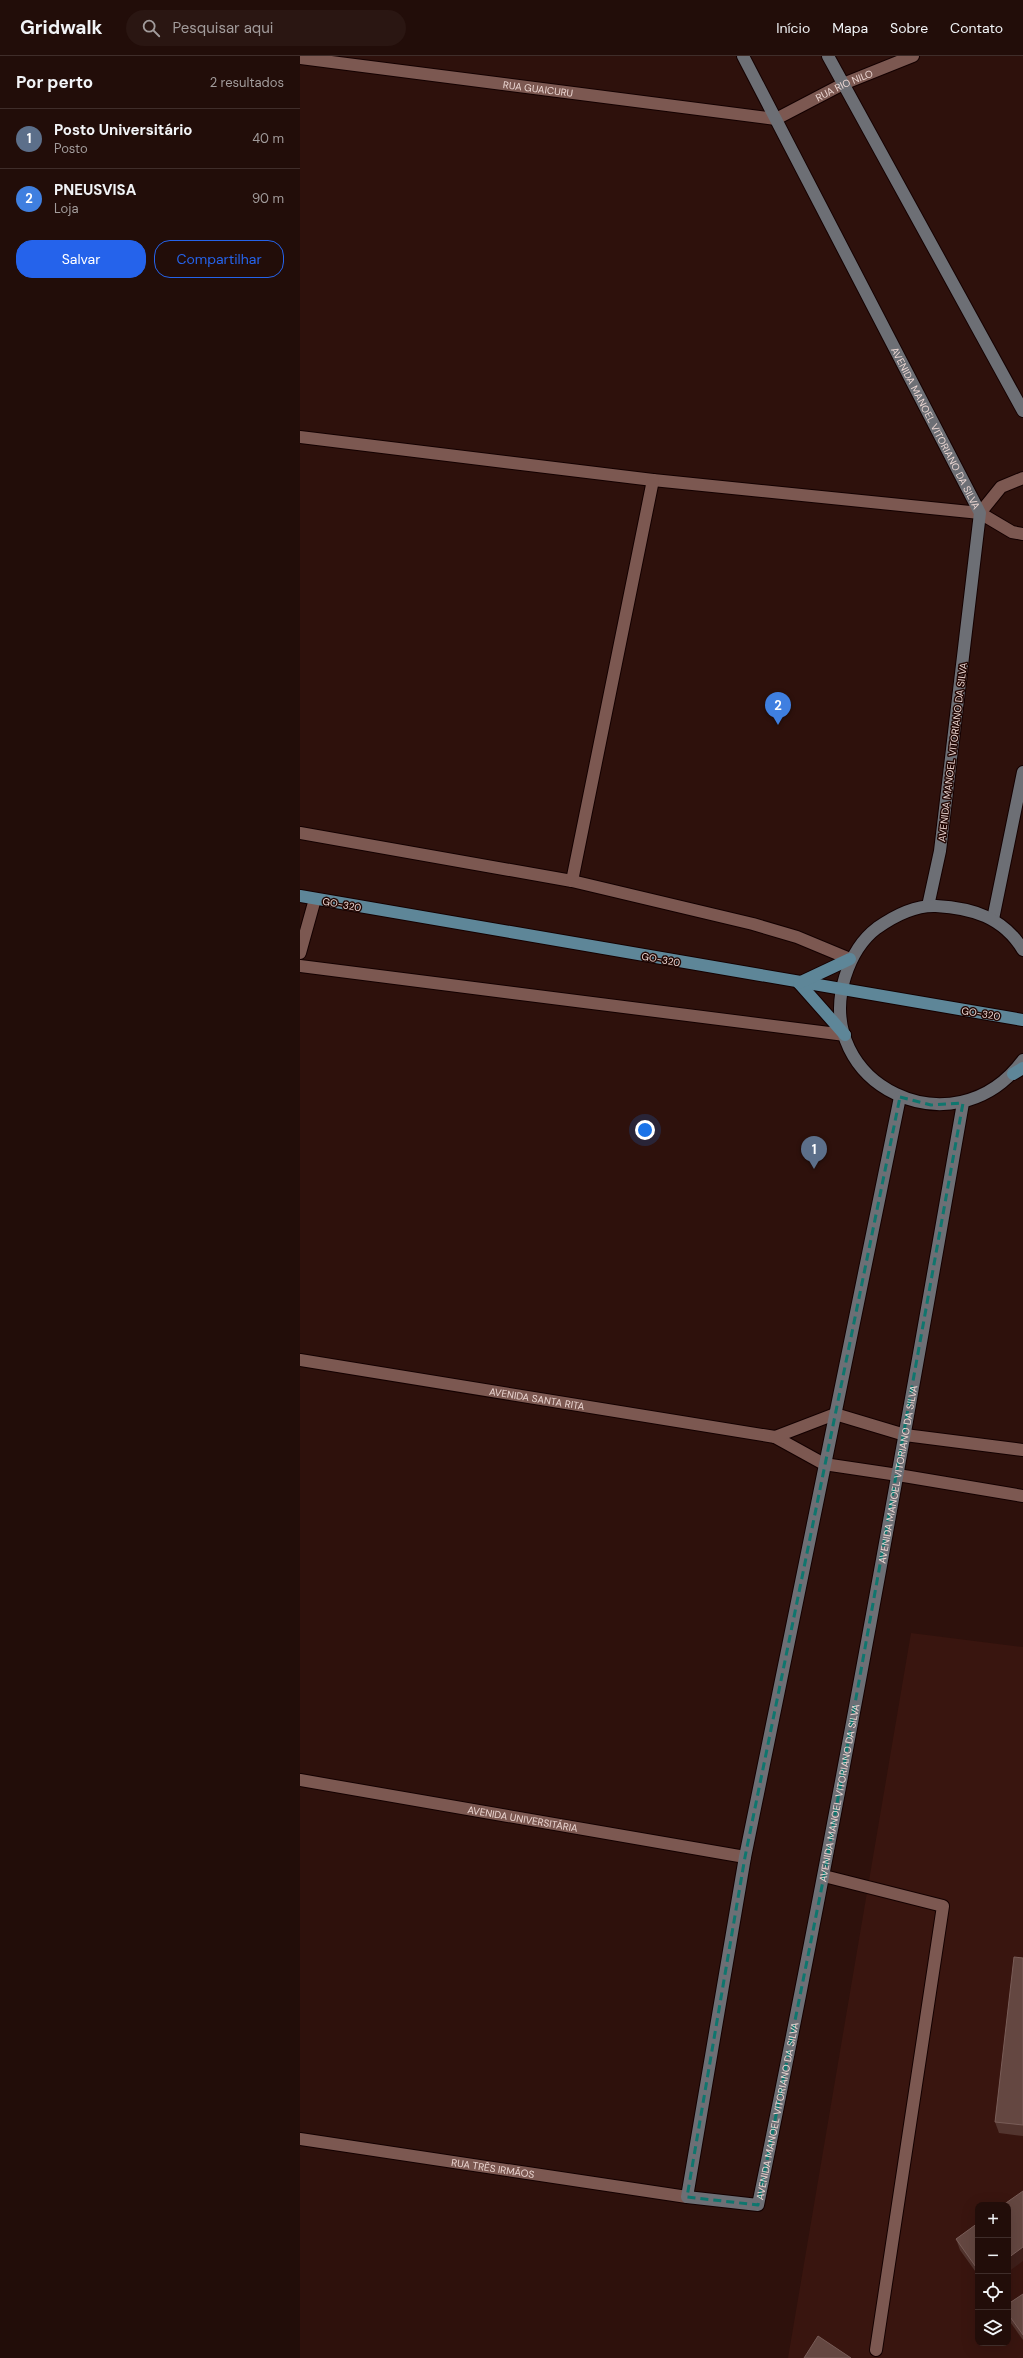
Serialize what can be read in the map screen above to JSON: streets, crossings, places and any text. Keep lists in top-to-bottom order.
{
  "streets": {
    "main road": ["GO-320"],
    "street": [
      "RUA RIO NILO",
      "RUA GUAICURU",
      "AVENIDA MANOEL VITORIANO DA SILVA",
      "AVENIDA SANTA RITA",
      "AVENIDA UNIVERSITÁRIA",
      "RUA TRÊS IRMÃOS"
    ]
  },
  "crossings": [
    ["RUA RIO NILO", "RUA GUAICURU"],
    ["RUA RIO NILO", "AVENIDA MANOEL VITORIANO DA SILVA"],
    ["RUA GUAICURU", "AVENIDA MANOEL VITORIANO DA SILVA"],
    ["AVENIDA MANOEL VITORIANO DA SILVA", "AVENIDA SANTA RITA"],
    ["AVENIDA MANOEL VITORIANO DA SILVA", "RUA TRÊS IRMÃOS"]
  ],
  "page": {
    "header": "Gridwalk",
    "search": "Pesquisar aqui",
    "nav": [
      "Início",
      "Mapa",
      "Sobre",
      "Contato"
    ],
    "heading": ["Por perto", "2 resultados"],
    "list": [
      {
        "mark": "1",
        "name": "Posto Universitário",
        "note": "Posto",
        "value": "40 m"
      },
      {
        "mark": "2",
        "name": "PNEUSVISA",
        "note": "Loja",
        "value": "90 m"
      }
    ],
    "buttons": ["Salvar", "Compartilhar"],
    "pins": ["2", "1"],
    "map_buttons": ["+", "−"]
  }
}
